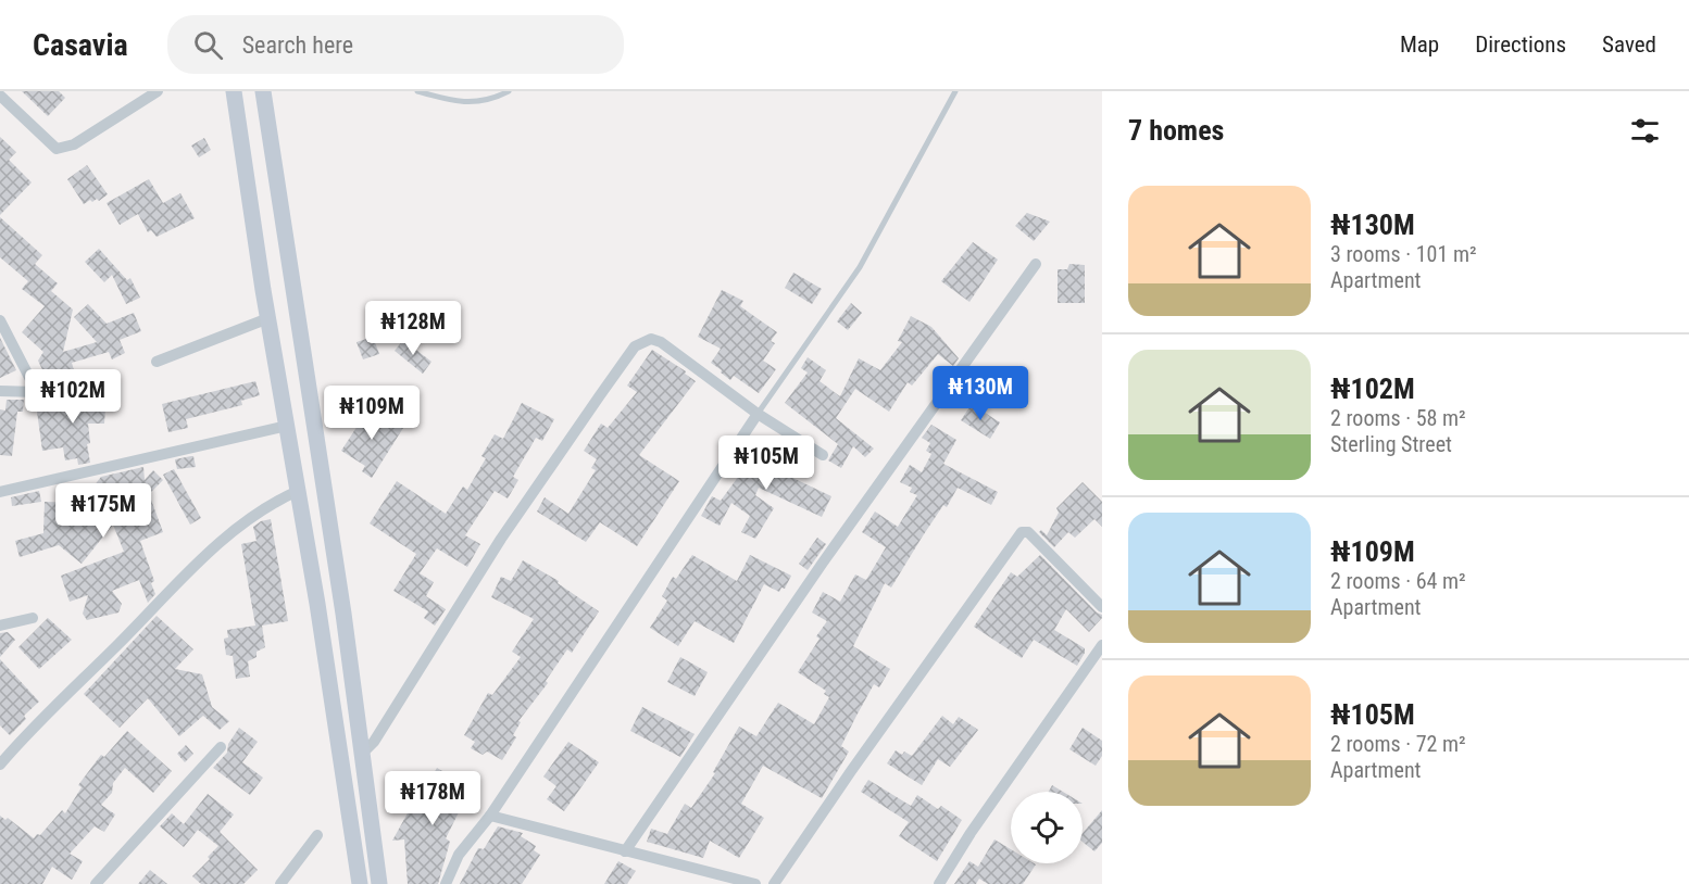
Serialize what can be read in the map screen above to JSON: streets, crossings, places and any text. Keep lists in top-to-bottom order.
{
  "page": {
    "header": "Casavia",
    "search": "Search here",
    "nav": ["Map", "Directions", "Saved"],
    "heading": "7 homes",
    "list": [
      {
        "name": "₦130M",
        "note": "3 rooms · 101 m² · Apartment"
      },
      {
        "name": "₦102M",
        "note": "2 rooms · 58 m² · Sterling Street"
      },
      {
        "name": "₦109M",
        "note": "2 rooms · 64 m² · Apartment"
      },
      {
        "name": "₦105M",
        "note": "2 rooms · 72 m² · Apartment"
      }
    ],
    "price": [
      "₦128M",
      "₦130M",
      "₦102M",
      "₦109M",
      "₦105M",
      "₦175M",
      "₦178M"
    ]
  }
}
